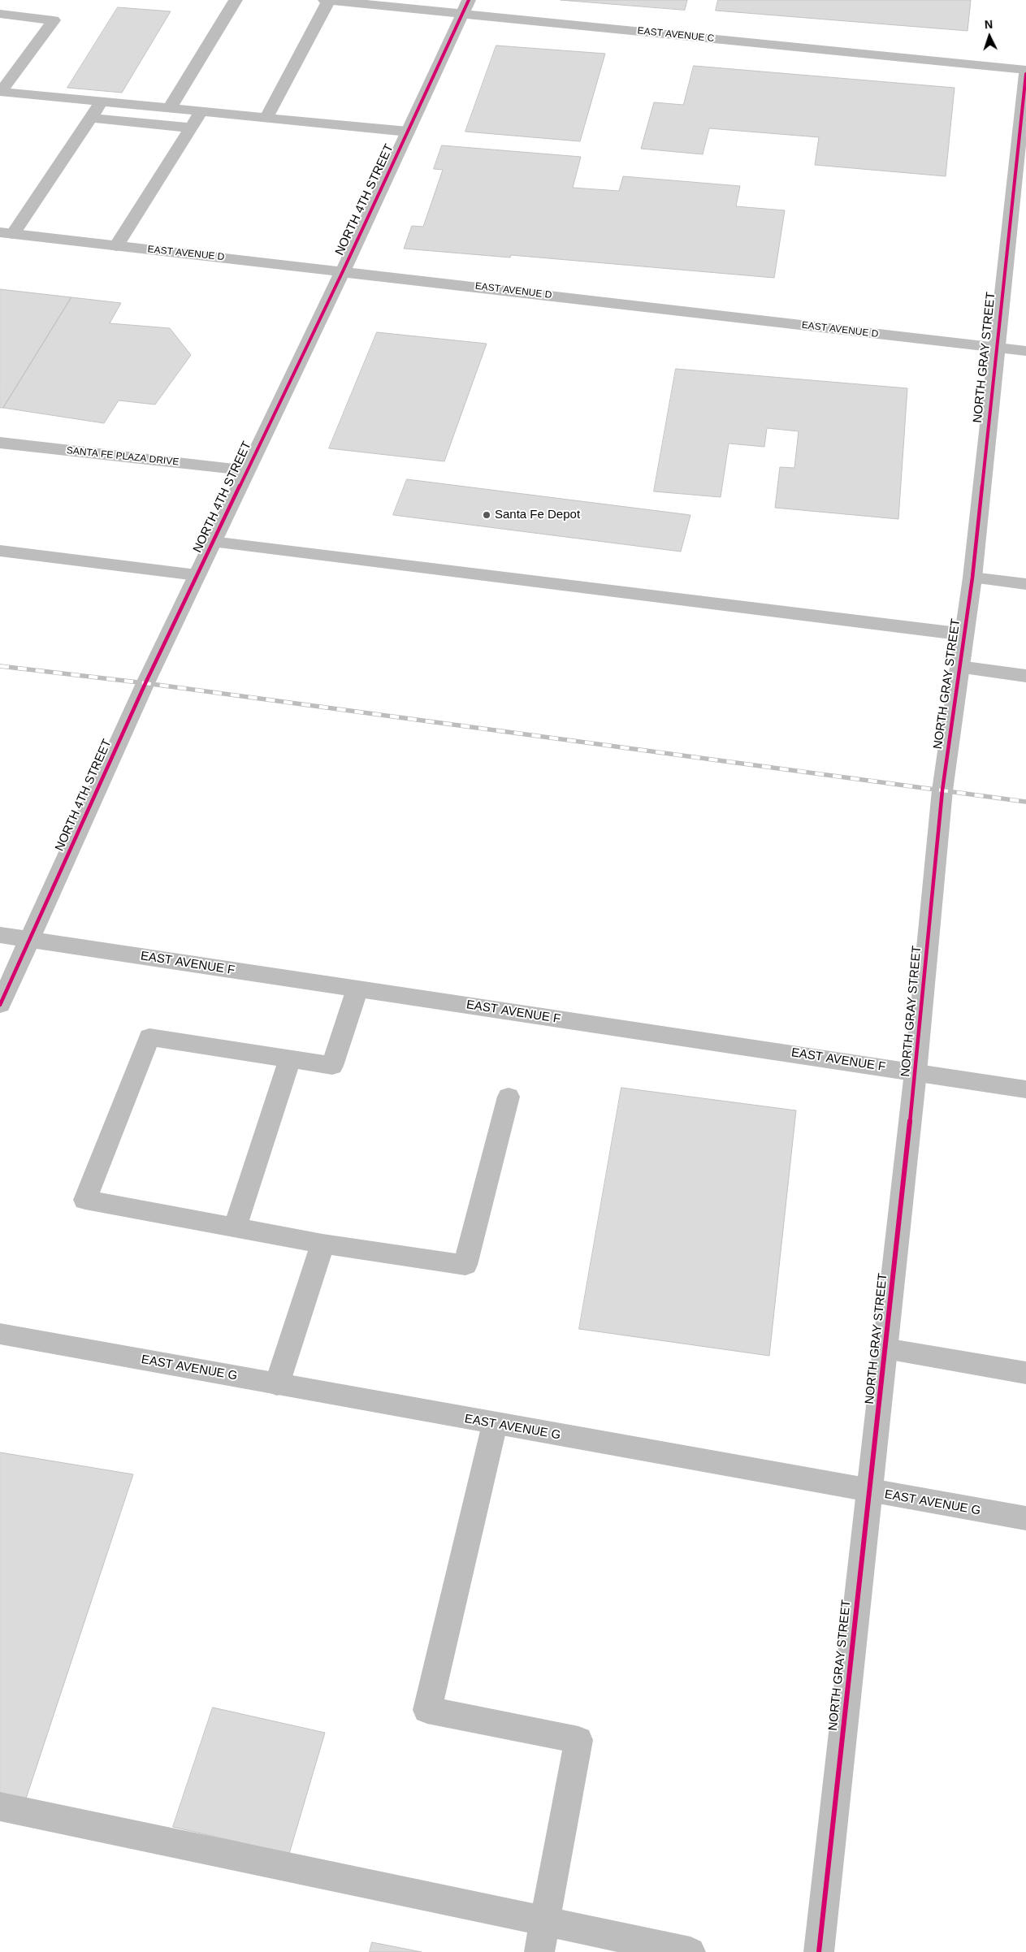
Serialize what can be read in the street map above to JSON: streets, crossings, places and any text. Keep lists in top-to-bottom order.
{
  "streets": {
    "street": [
      "EAST AVENUE C",
      "NORTH 4TH STREET",
      "EAST AVENUE D",
      "NORTH GRAY STREET",
      "SANTA FE PLAZA DRIVE",
      "EAST AVENUE F",
      "EAST AVENUE G"
    ]
  },
  "crossings": [
    ["EAST AVENUE C", "NORTH 4TH STREET"],
    ["NORTH 4TH STREET", "EAST AVENUE D"],
    ["NORTH 4TH STREET", "SANTA FE PLAZA DRIVE"],
    ["NORTH 4TH STREET", "EAST AVENUE F"],
    ["EAST AVENUE D", "NORTH GRAY STREET"],
    ["NORTH GRAY STREET", "EAST AVENUE F"],
    ["NORTH GRAY STREET", "EAST AVENUE G"]
  ],
  "places": ["Santa Fe Depot"],
  "north": "top"
}
